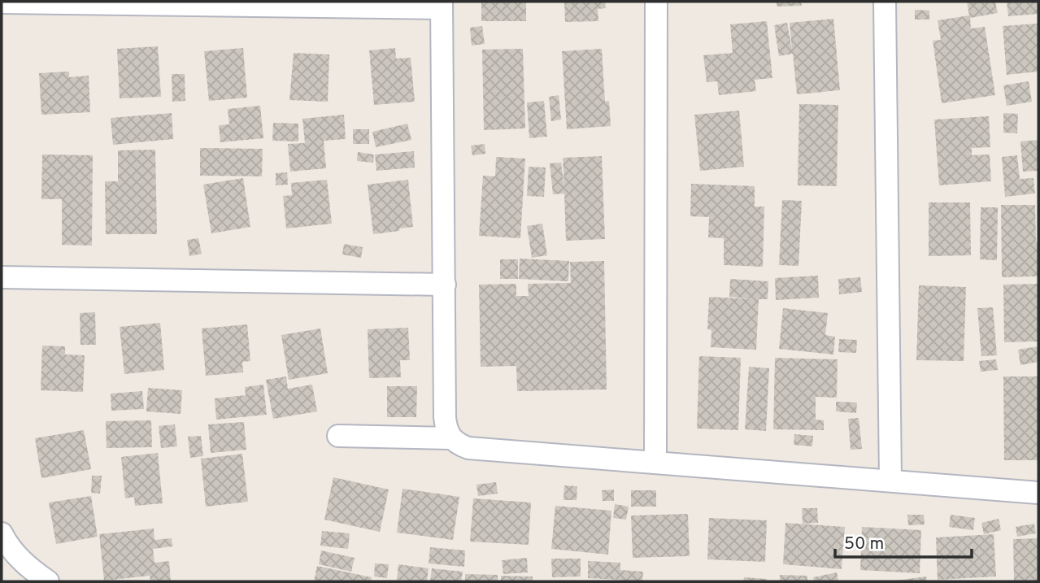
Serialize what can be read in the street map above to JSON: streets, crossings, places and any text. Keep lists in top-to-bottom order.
{
  "scale_bar": "50 m"
}
